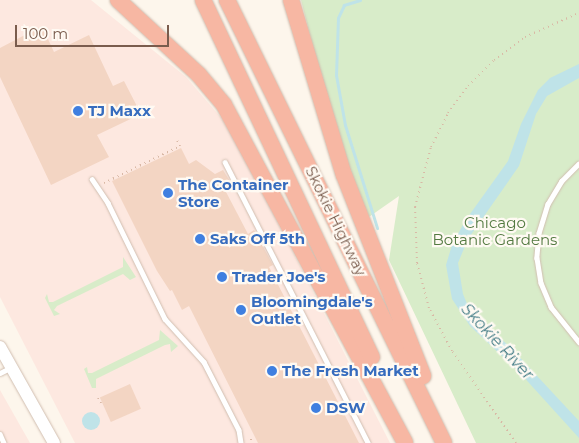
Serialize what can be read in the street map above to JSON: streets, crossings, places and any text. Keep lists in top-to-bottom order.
{
  "streets": {
    "highway": ["Skokie Highway"]
  },
  "water": ["Skokie River"],
  "parks": ["Chicago Botanic Gardens"],
  "places": [
    "TJ Maxx",
    "The Container Store",
    "Saks Off 5th",
    "Trader Joe's",
    "Bloomingdale's Outlet",
    "The Fresh Market",
    "DSW"
  ],
  "scale_bar": "100 m"
}
